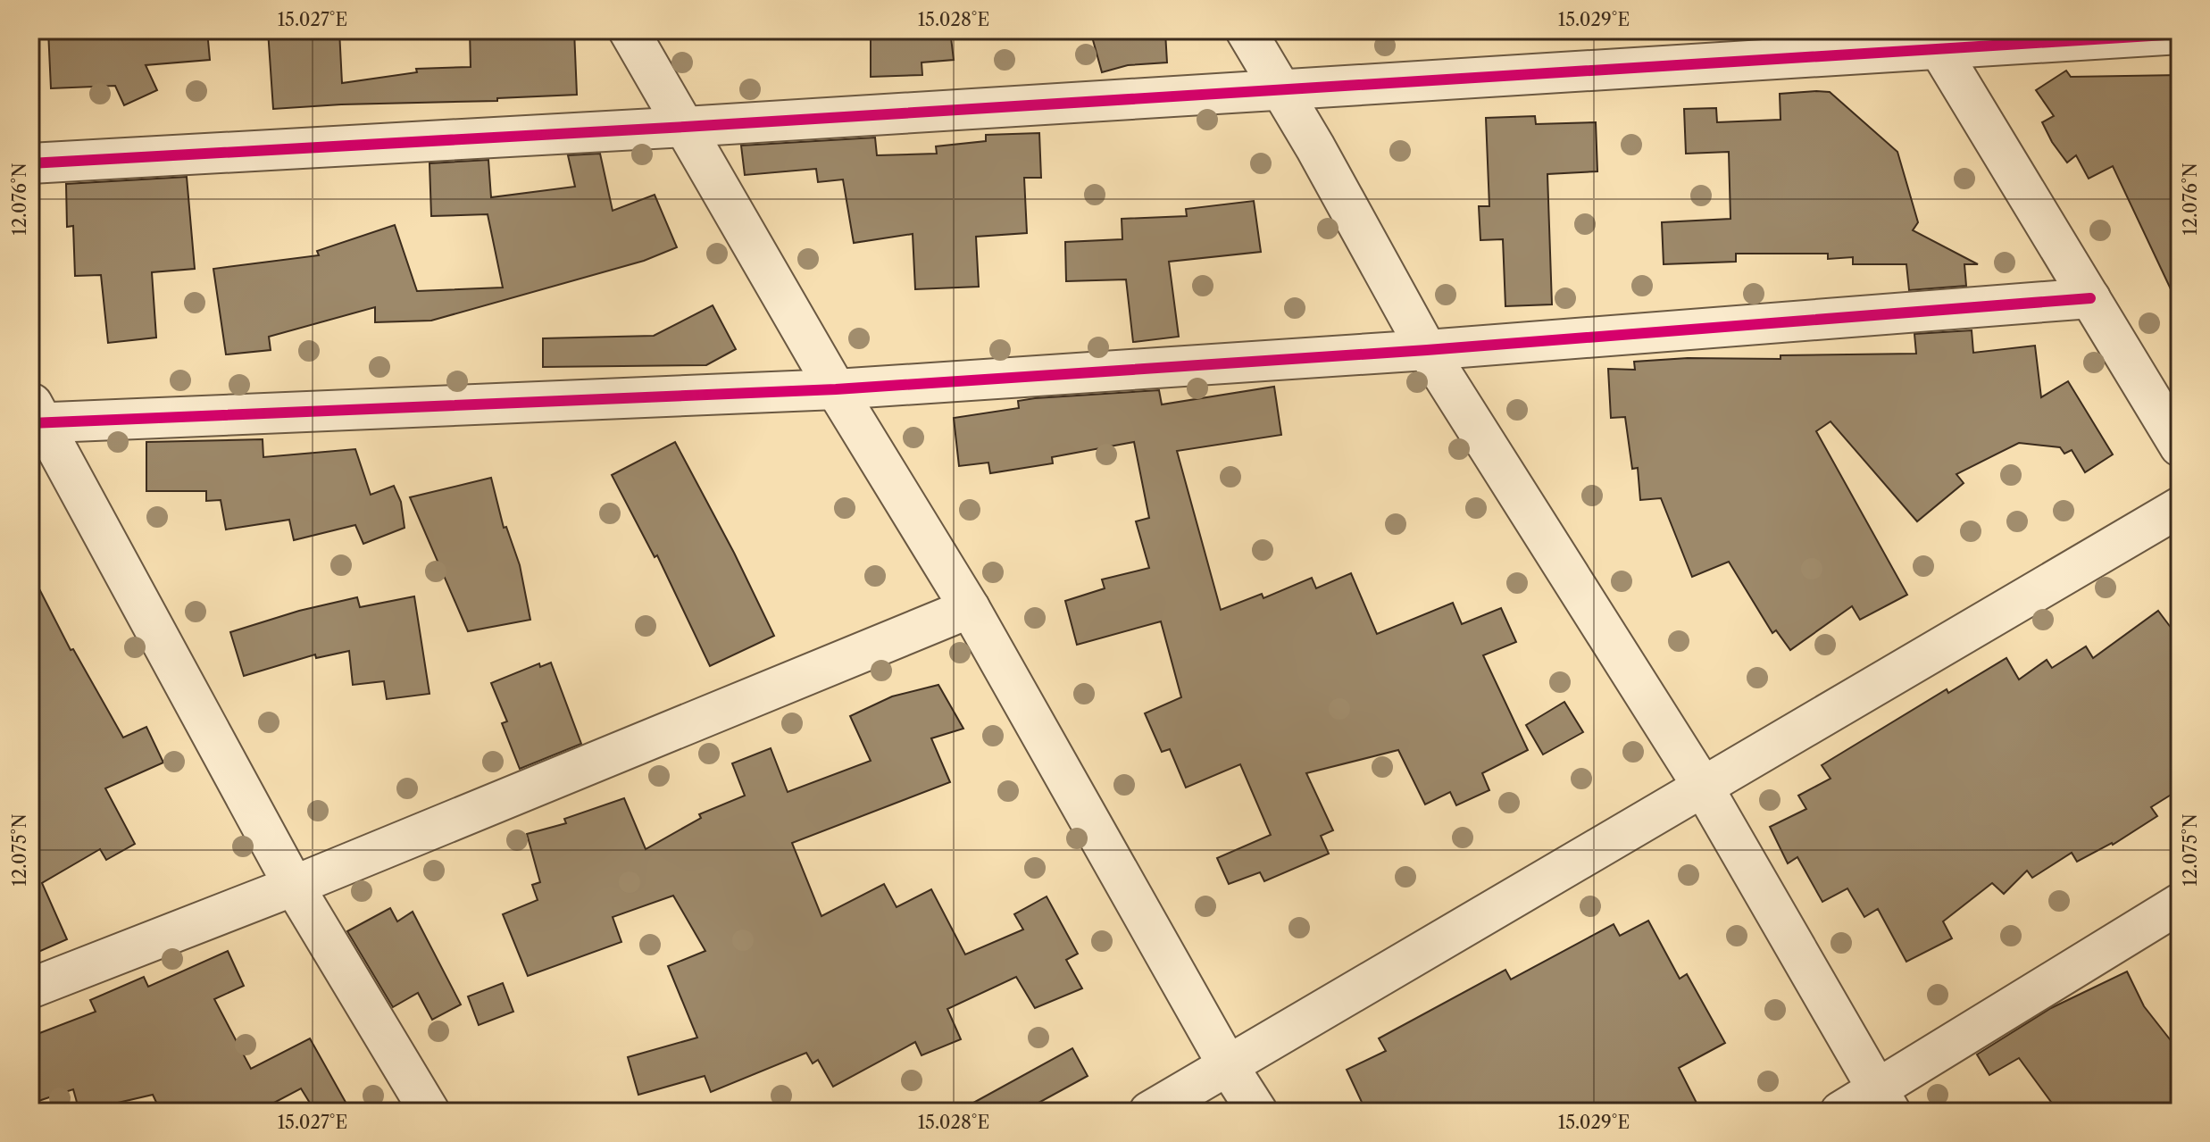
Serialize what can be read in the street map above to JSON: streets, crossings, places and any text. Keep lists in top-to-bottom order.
{
  "coordinates": [
    "15.027°E",
    "15.028°E",
    "15.029°E",
    "12.076°N",
    "12.075°N"
  ]
}
